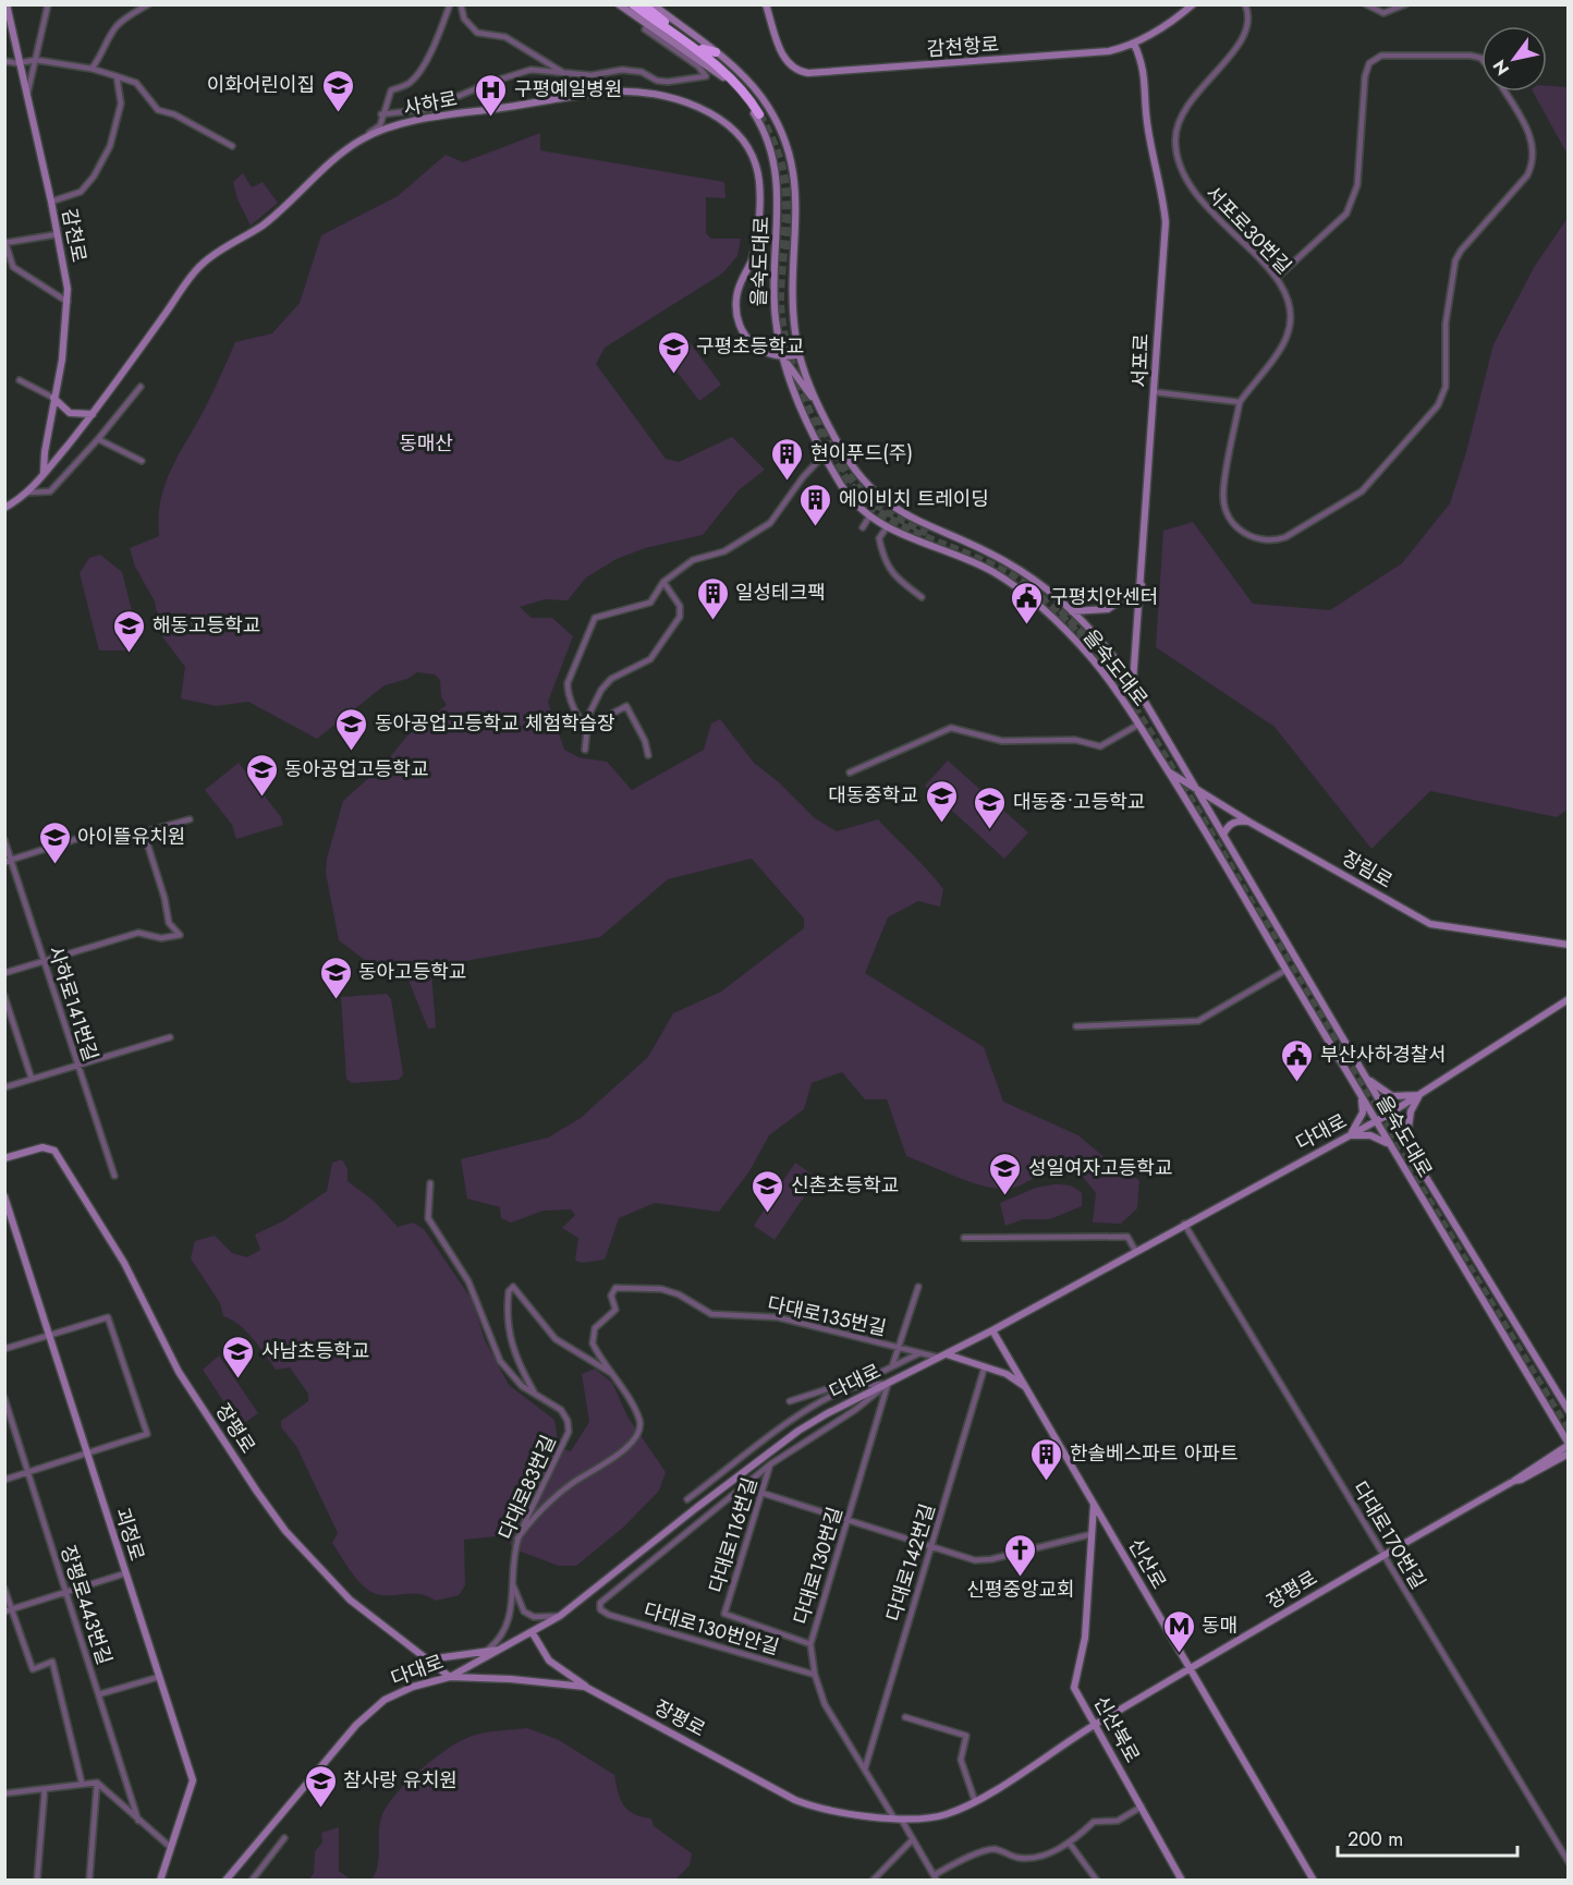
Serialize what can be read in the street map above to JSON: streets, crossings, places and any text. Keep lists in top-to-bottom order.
{
  "streets": {
    "main road": [
      "감천항로",
      "사하로",
      "감천로",
      "을숙도대로",
      "서포로",
      "장림로",
      "다대로",
      "장평로",
      "괴정로",
      "신산로",
      "신산북로"
    ],
    "street": [
      "서포로30번길",
      "사하로141번길",
      "다대로135번길",
      "다대로83번길",
      "다대로116번길",
      "다대로170번길",
      "다대로142번길",
      "다대로130번길",
      "장평로443번길",
      "다대로130번안길"
    ]
  },
  "crossings": [
    ["감천항로", "서포로"],
    ["사하로", "감천로"],
    ["사하로", "을숙도대로"],
    ["을숙도대로", "서포로"],
    ["을숙도대로", "장림로"],
    ["을숙도대로", "다대로"],
    ["을숙도대로", "장평로"],
    ["다대로", "다대로135번길"],
    ["다대로", "장평로"],
    ["다대로", "다대로170번길"],
    ["다대로", "신산로"],
    ["다대로", "다대로130번길"],
    ["다대로135번길", "다대로83번길"],
    ["장평로", "다대로170번길"],
    ["장평로", "신산로"],
    ["장평로", "다대로130번길"],
    ["장평로", "신산북로"],
    ["다대로116번길", "다대로130번길"],
    ["다대로116번길", "다대로130번안길"],
    ["다대로142번길", "다대로130번길"],
    ["신산로", "신산북로"],
    ["다대로130번길", "다대로130번안길"]
  ],
  "parks": ["동매산"],
  "places": {
    "school or university": [
      "이화어린이집",
      "구평초등학교",
      "해동고등학교",
      "동아공업고등학교 체험학습장",
      "동아공업고등학교",
      "대동중학교",
      "대동중•고등학교",
      "아이뜰유치원",
      "동아고등학교",
      "성일여자고등학교",
      "신촌초등학교",
      "사남초등학교",
      "참사랑 유치원"
    ],
    "hospital": ["구평예일병원"],
    "building": [
      "현이푸드(주)",
      "에이비치 트레이딩",
      "일성테크팩",
      "한솔베스파트 아파트"
    ],
    "public building": ["구평치안센터", "부산사하경찰서"],
    "church": ["신평중앙교회"],
    "metro station": ["동매"]
  },
  "scale_bar": "200 m",
  "north": "bottom left"
}
